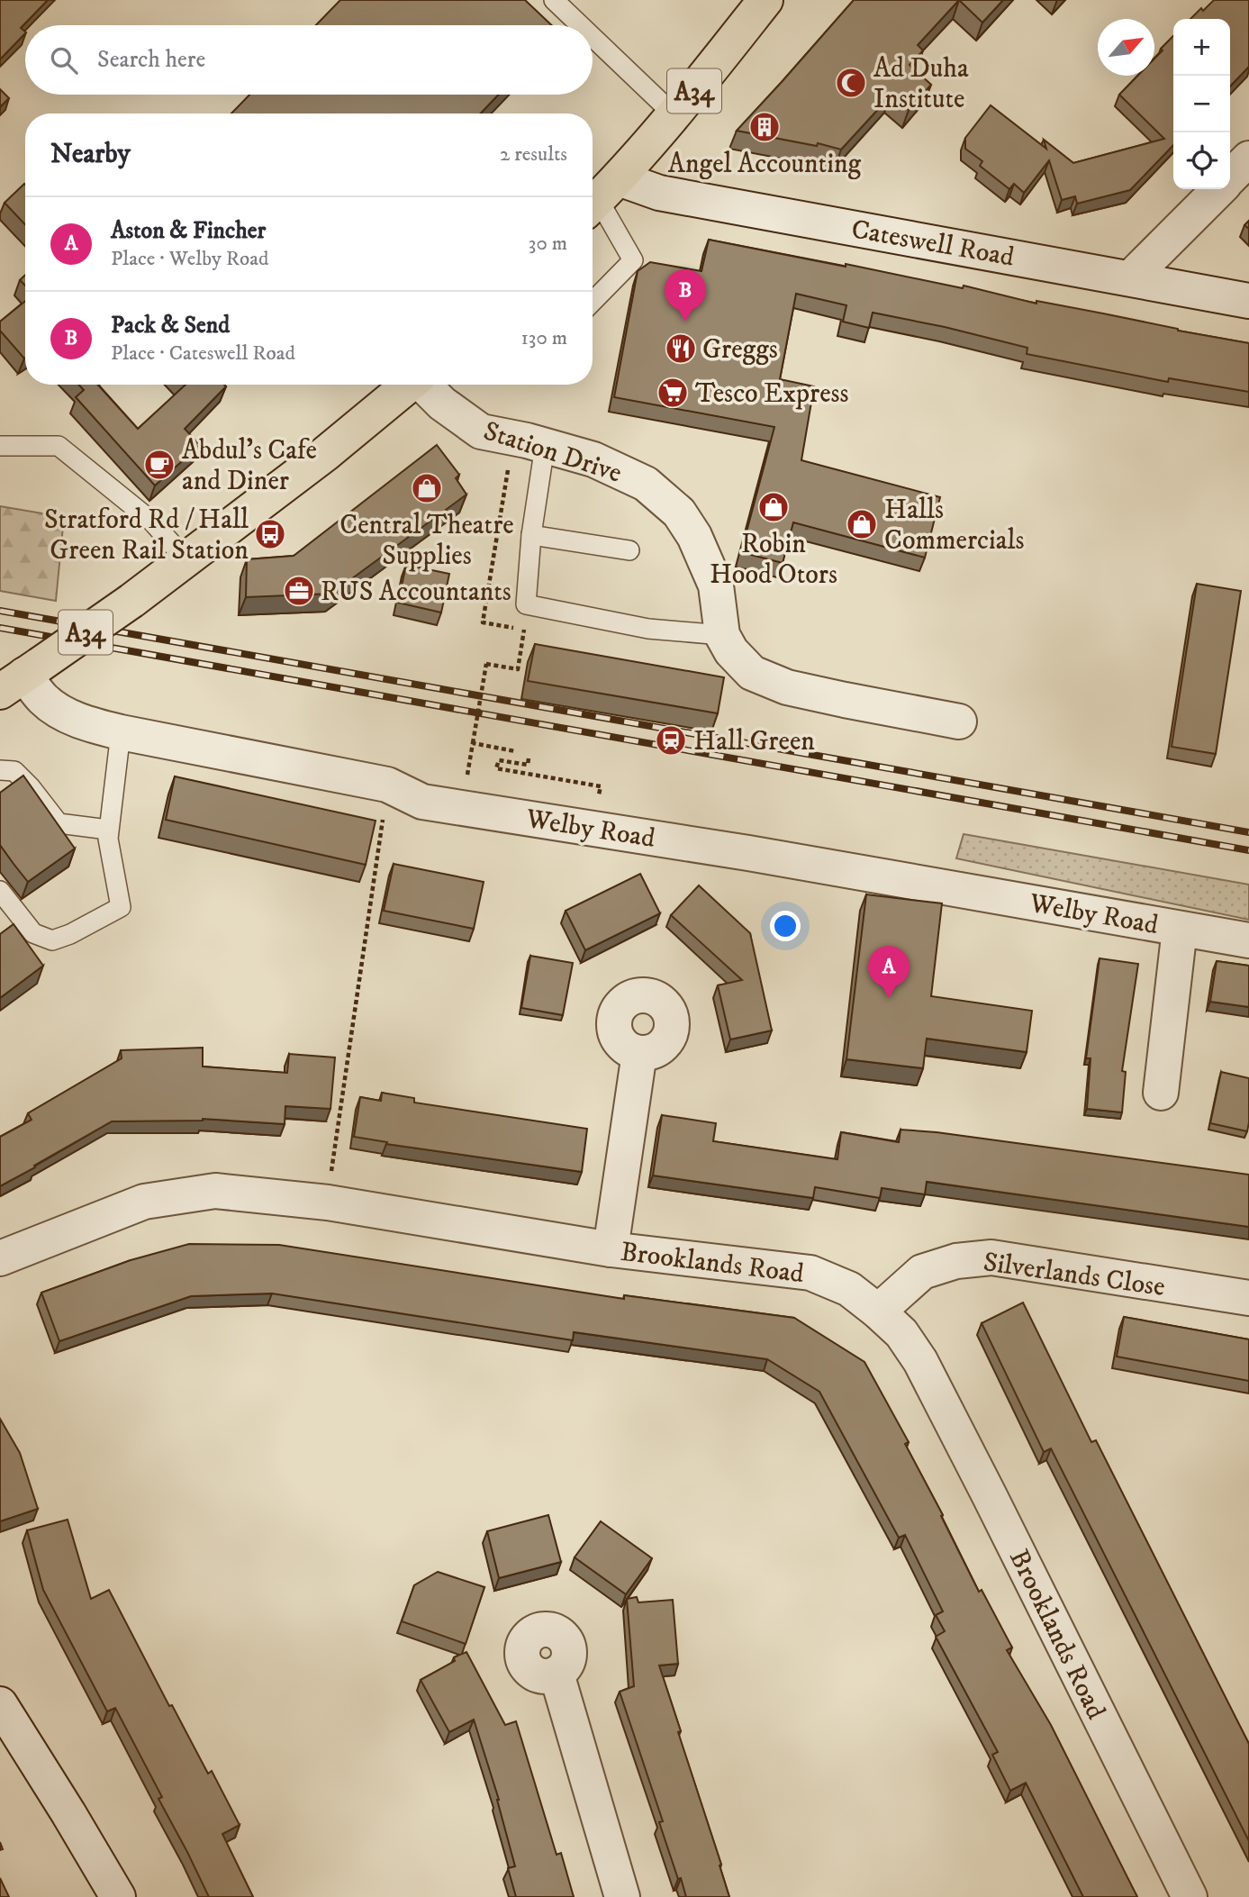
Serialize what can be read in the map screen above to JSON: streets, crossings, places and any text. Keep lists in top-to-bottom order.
{
  "streets": {
    "highway": ["A34"],
    "street": [
      "Cateswell Road",
      "Station Drive",
      "Welby Road",
      "Brooklands Road",
      "Silverlands Close"
    ]
  },
  "crossings": [
    ["A34", "Cateswell Road"],
    ["A34", "Welby Road"],
    ["Brooklands Road", "Silverlands Close"]
  ],
  "places": {
    "mosque": ["Ad Duha Institute"],
    "building": ["Angel Accounting"],
    "restaurant": ["Greggs"],
    "supermarket": ["Tesco Express"],
    "cafe": ["Abdul's Cafe and Diner"],
    "shop": ["Central Theatre Supplies", "Robin Hood Otors", "Halls Commercials"],
    "bus stop": ["Stratford Rd / Hall Green Rail Station"],
    "office": ["RUS Accountants"],
    "station": ["Hall Green"]
  },
  "north": "top right",
  "page": {
    "map_buttons": ["+", "−"],
    "search": "Search here",
    "heading": ["Nearby", "2 results"],
    "list": [
      {
        "mark": "A",
        "name": "Aston & Fincher",
        "note": "Place · Welby Road",
        "value": "30 m"
      },
      {
        "mark": "B",
        "name": "Pack & Send",
        "note": "Place · Cateswell Road",
        "value": "130 m"
      }
    ],
    "pins": ["B", "A"]
  }
}
